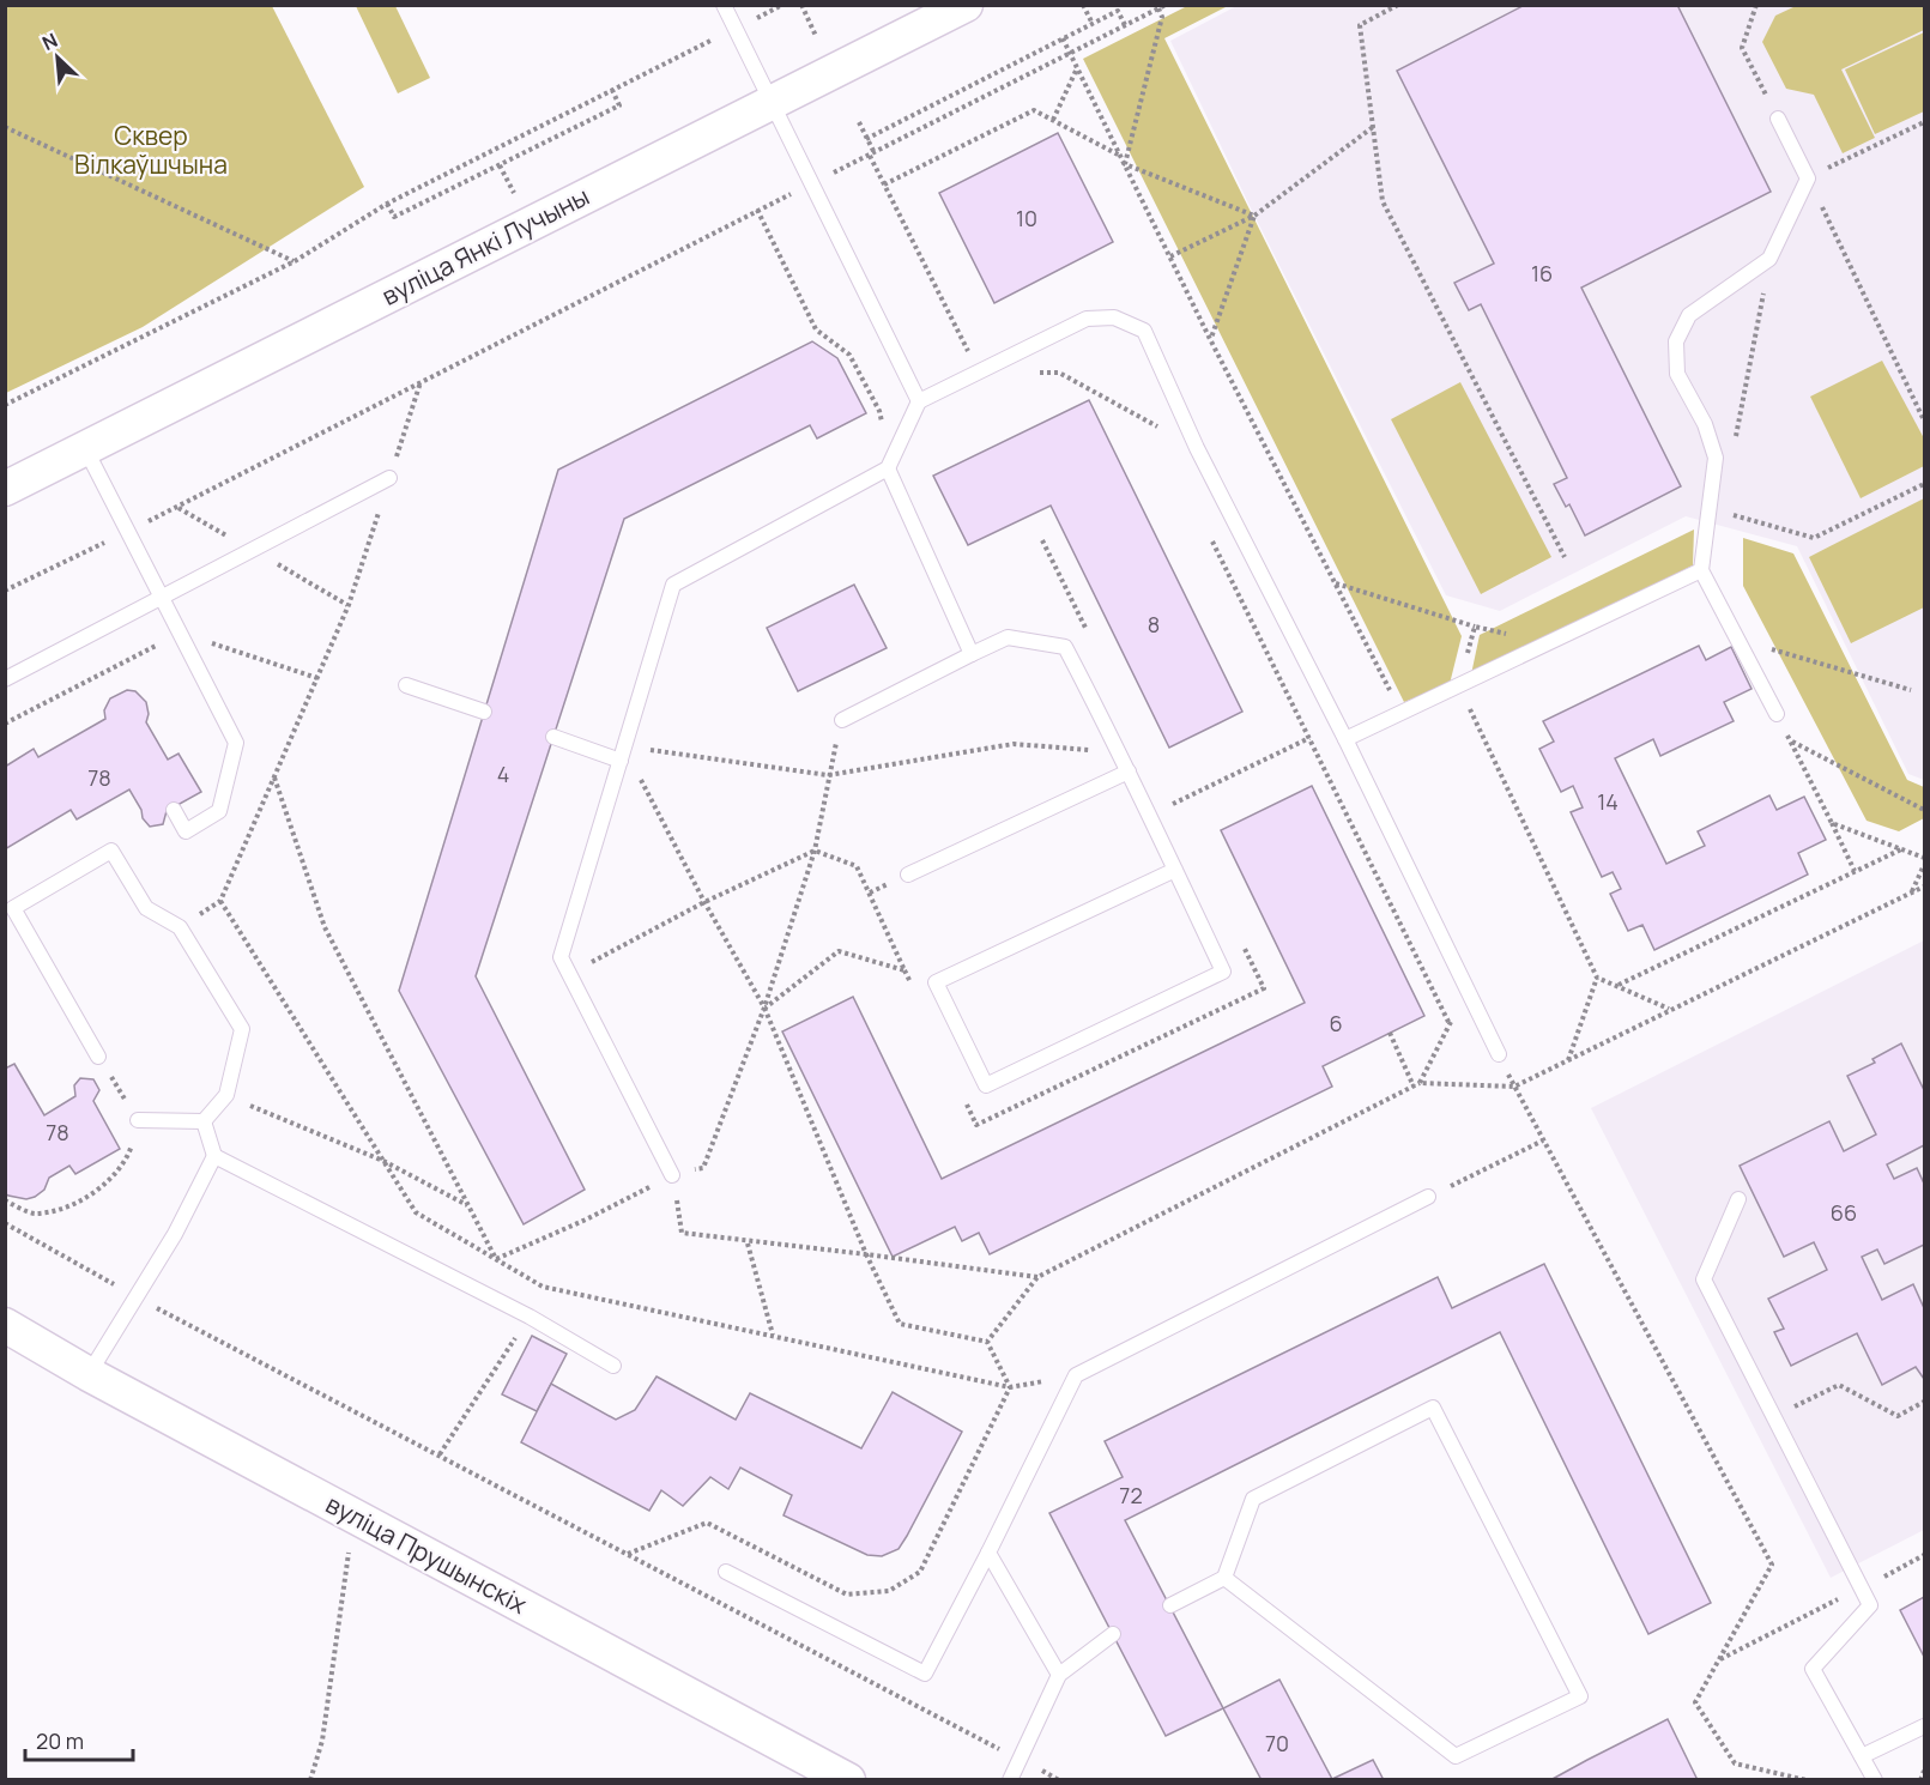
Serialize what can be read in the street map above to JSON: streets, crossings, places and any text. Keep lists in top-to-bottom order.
{
  "streets": {
    "street": ["вуліца Янкі Лучыны", "вуліца Прушынскіх"]
  },
  "parks": ["Сквер Вілкаўшчына"],
  "house_numbers": [
    "10",
    "16",
    "8",
    "4",
    "78",
    "14",
    "6",
    "78",
    "66",
    "72",
    "70"
  ],
  "scale_bar": "20 m",
  "north": "top left"
}
